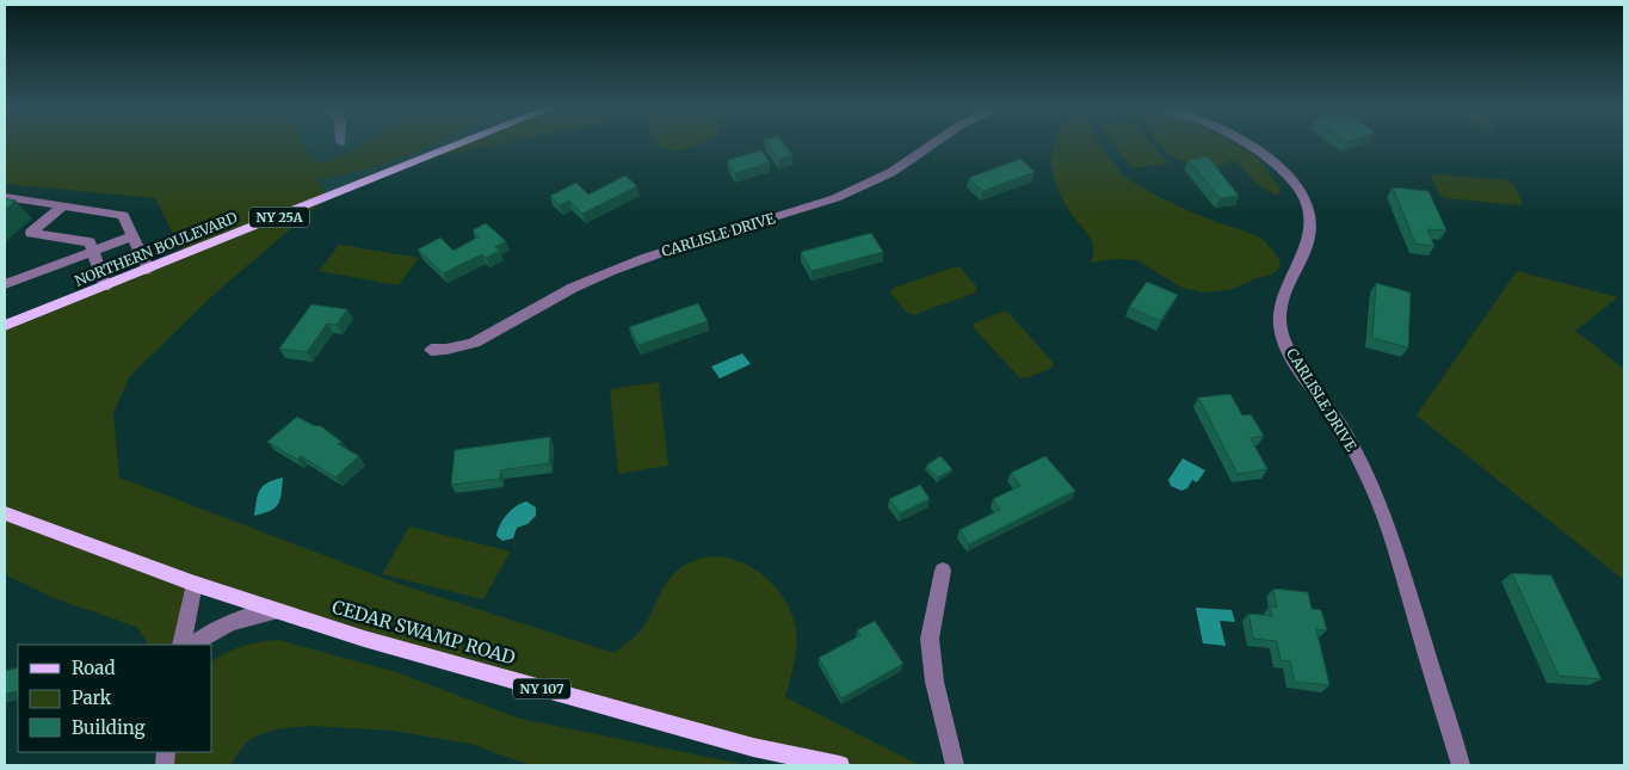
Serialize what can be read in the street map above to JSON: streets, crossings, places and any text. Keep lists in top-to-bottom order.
{
  "streets": {
    "main road": [
      "NY 25A",
      "NORTHERN BOULEVARD",
      "CEDAR SWAMP ROAD",
      "NY 107"
    ],
    "street": ["CARLISLE DRIVE"]
  },
  "legend": ["Road", "Park", "Building"]
}
